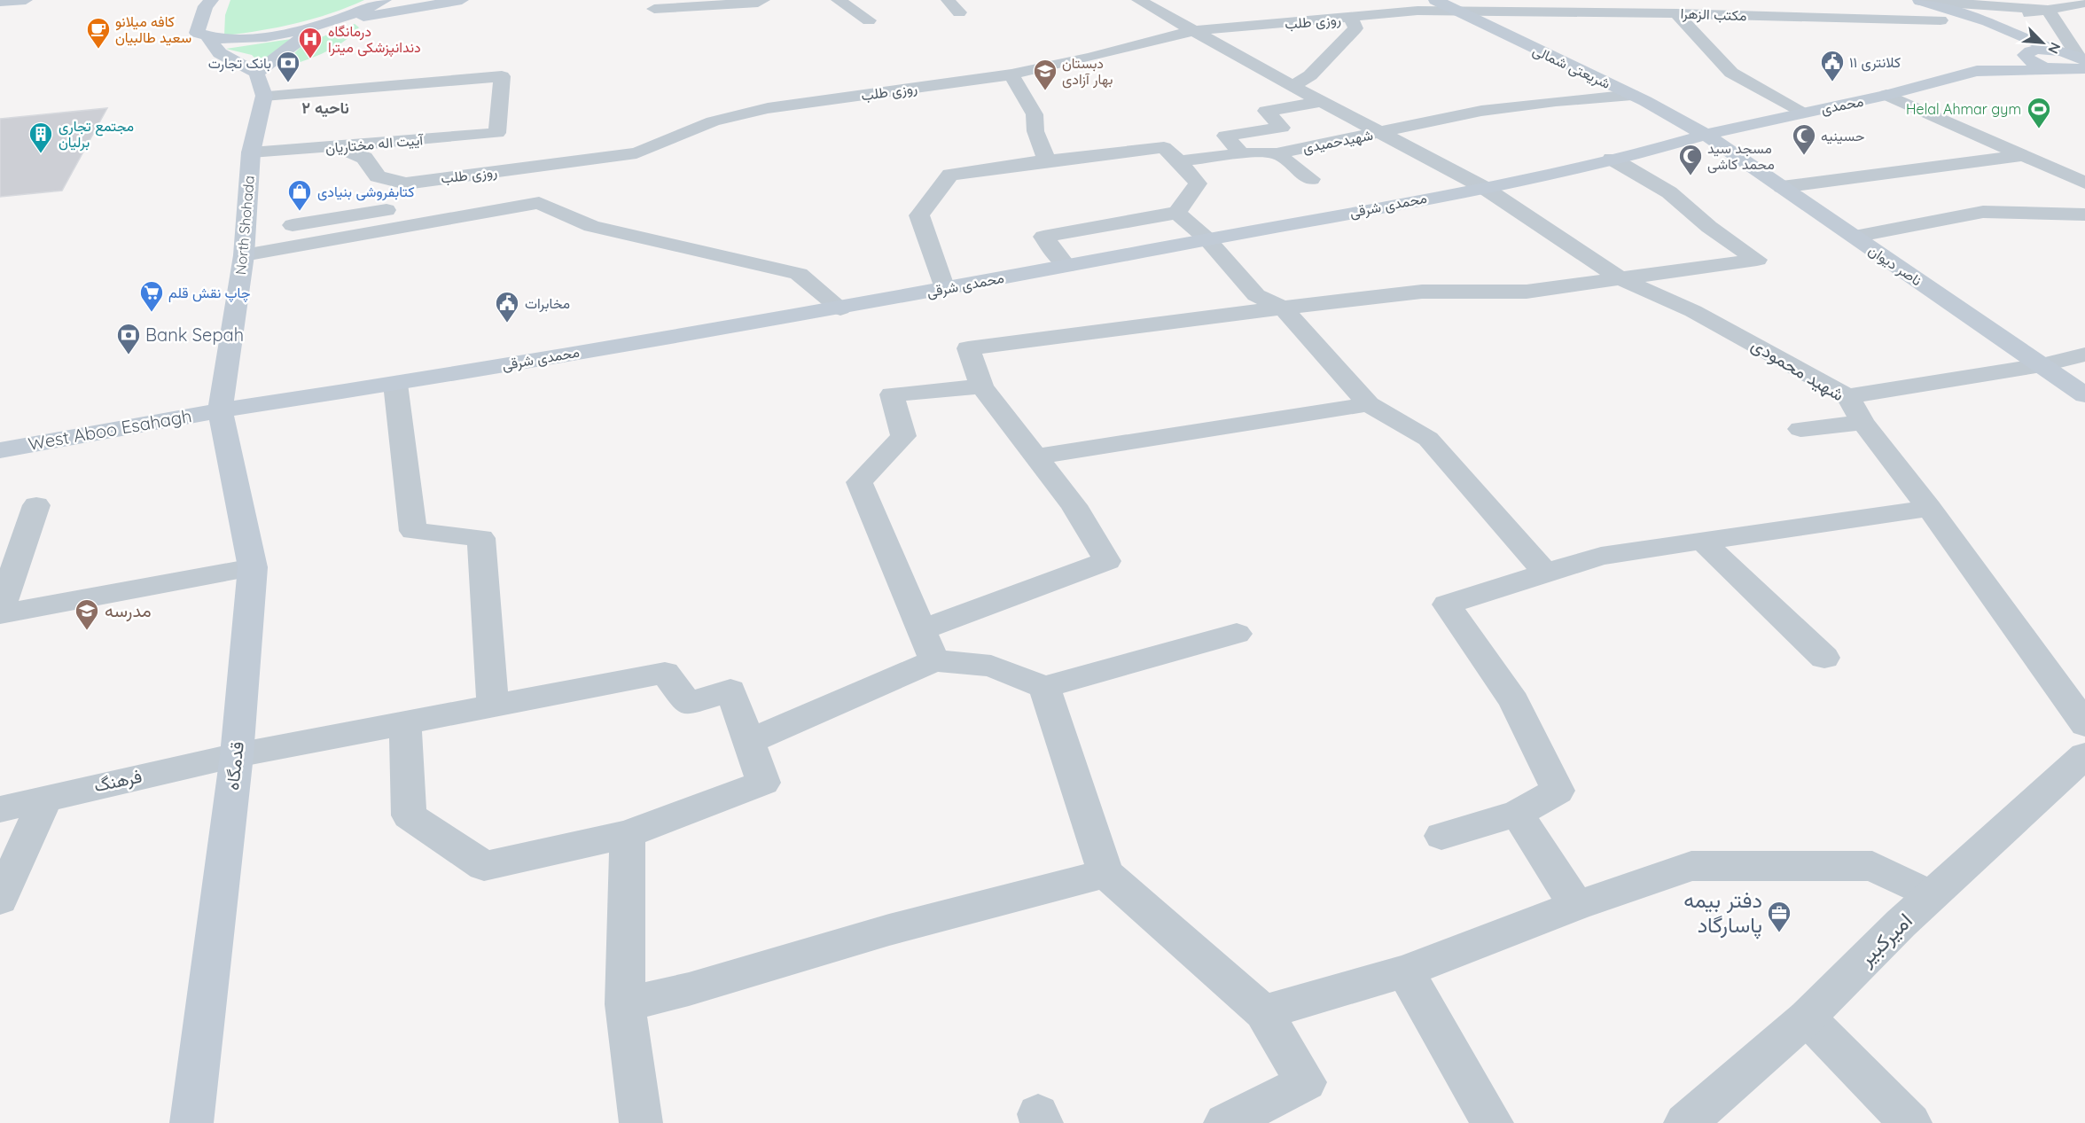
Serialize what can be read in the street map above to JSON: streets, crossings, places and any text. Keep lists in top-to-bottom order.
{
  "streets": {
    "main road": [
      "شریعتی شمالی",
      "محمدی",
      "محمدی شرقی",
      "North Shohada",
      "ناصر دیوان",
      "West Aboo Esahagh",
      "قدمگاه"
    ],
    "street": [
      "مکتب الزهرا",
      "روزی طلب",
      "شهیدحمیدی",
      "آییت اله مختاریان",
      "شهید محمودی",
      "فرهنگ",
      "امیرکبیر"
    ]
  },
  "crossings": [
    ["مکتب الزهرا", "روزی طلب"],
    ["مکتب الزهرا", "شریعتی شمالی"],
    ["روزی طلب", "شریعتی شمالی"],
    ["روزی طلب", "آییت اله مختاریان"],
    ["روزی طلب", "شهید محمودی"],
    ["شریعتی شمالی", "محمدی"],
    ["شریعتی شمالی", "شهیدحمیدی"],
    ["شریعتی شمالی", "محمدی شرقی"],
    ["شریعتی شمالی", "ناصر دیوان"],
    ["محمدی", "محمدی شرقی"],
    ["محمدی", "ناصر دیوان"],
    ["شهیدحمیدی", "شهید محمودی"],
    ["آییت اله مختاریان", "North Shohada"],
    ["محمدی شرقی", "North Shohada"],
    ["محمدی شرقی", "ناصر دیوان"],
    ["محمدی شرقی", "شهید محمودی"],
    ["محمدی شرقی", "West Aboo Esahagh"],
    ["محمدی شرقی", "قدمگاه"],
    ["North Shohada", "West Aboo Esahagh"],
    ["North Shohada", "قدمگاه"],
    ["West Aboo Esahagh", "قدمگاه"],
    ["قدمگاه", "فرهنگ"]
  ],
  "districts": ["ناحیه ۲"],
  "places": {
    "cafe": ["کافه میلانو سعید طالبیان"],
    "hospital": ["درمانگاه دندانپزشکی میترا"],
    "public building": ["کلانتری ۱۱", "مخابرات"],
    "bank": ["بانک تجارت", "Bank Sepah"],
    "school or university": ["دبستان بهار آزادی", "مدرسه"],
    "sports": ["Helal Ahmar gym"],
    "building": ["مجتمع تجاری برلیان"],
    "mosque": ["حسینیه", "مسجد سید محمد کاشی"],
    "shop": ["کتابفروشی بنیادی"],
    "supermarket": ["چاپ نقش قلم"],
    "office": ["دفتر بیمه پاسارگاد"]
  },
  "north": "bottom right"
}
